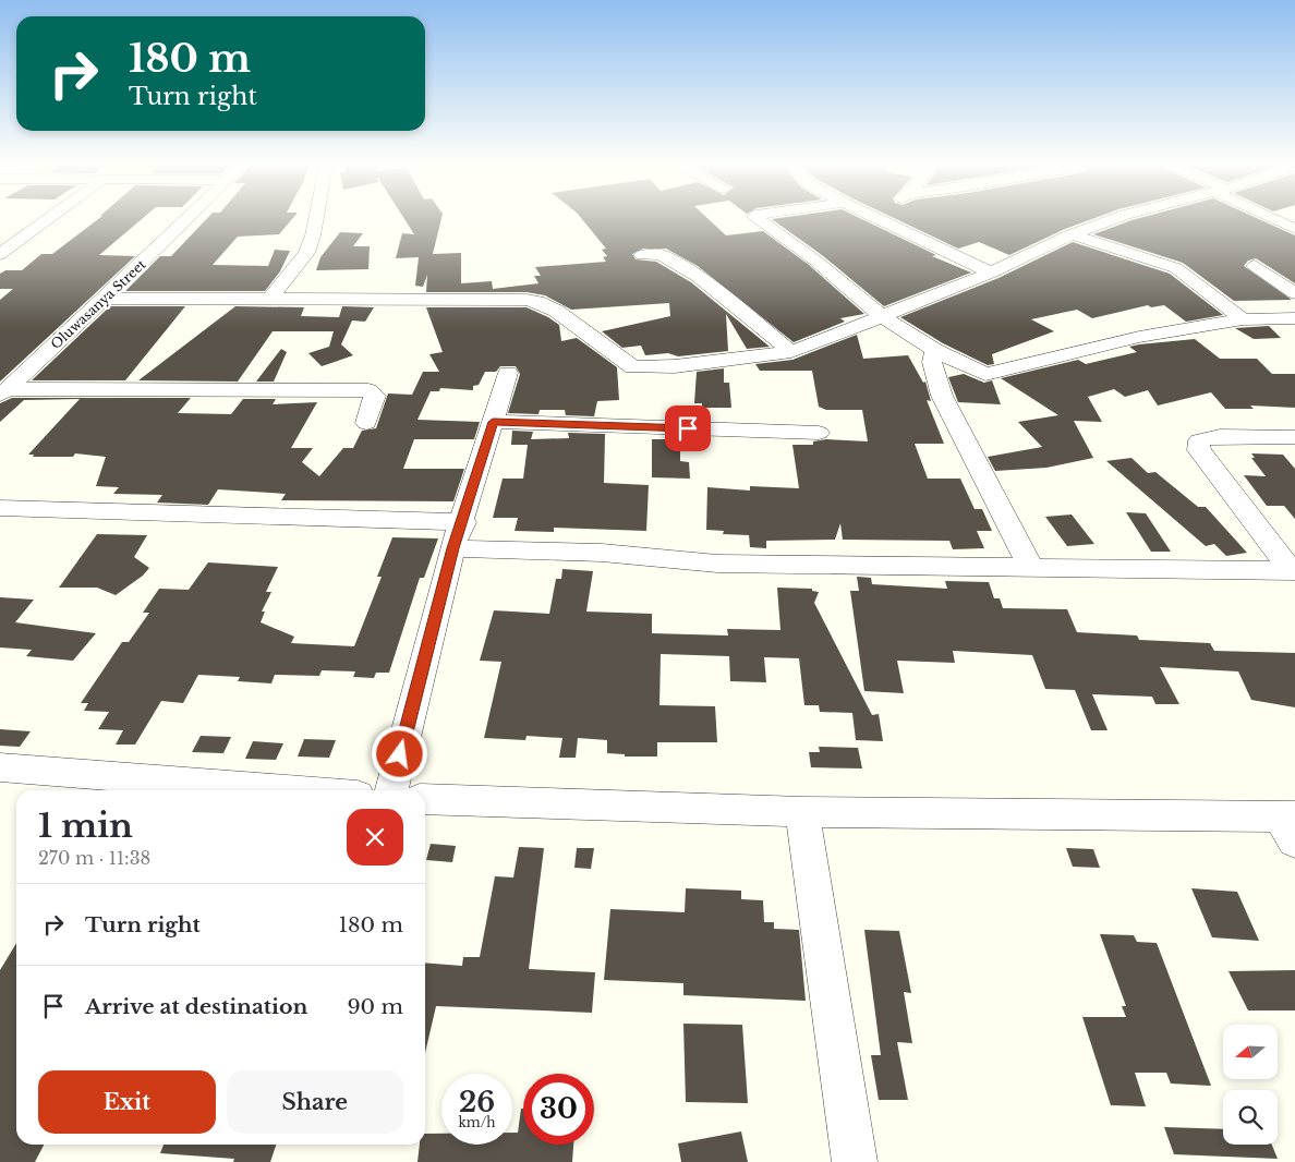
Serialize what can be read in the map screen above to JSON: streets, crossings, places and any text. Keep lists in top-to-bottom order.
{
  "streets": {
    "street": ["Oluwasanya Street"]
  },
  "north": "left",
  "page": {
    "turn": ["180 m", "Turn right"],
    "heading": ["1 min", "270 m · 11:38"],
    "list": [
      {
        "name": "Turn right",
        "value": "180 m"
      },
      {
        "name": "Arrive at destination",
        "value": "90 m"
      }
    ],
    "buttons": ["Exit", "Share"],
    "speed": "26 km/h",
    "limit": "30"
  }
}
